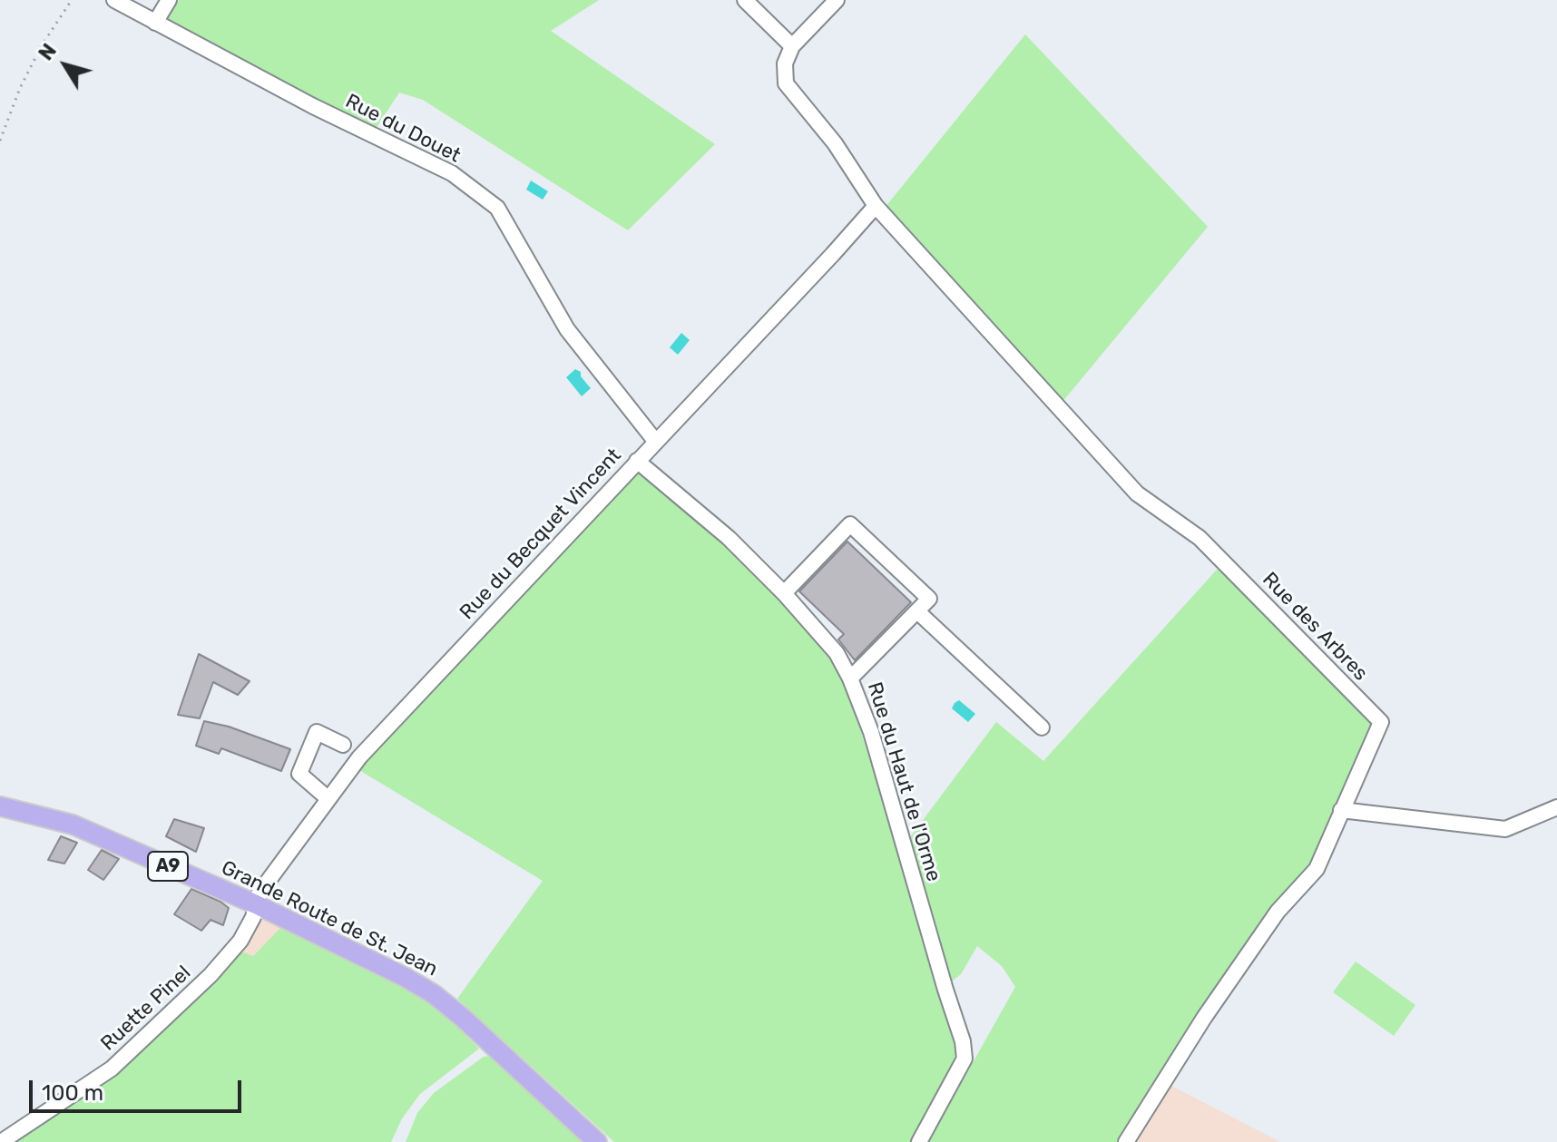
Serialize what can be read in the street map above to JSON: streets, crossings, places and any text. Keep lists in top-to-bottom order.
{
  "streets": {
    "main road": ["A9", "Grande Route de St. Jean"],
    "street": [
      "Rue du Douet",
      "Rue du Becquet Vincent",
      "Rue des Arbres",
      "Rue du Haut de l'Orme",
      "Ruette Pinel"
    ]
  },
  "crossings": [
    ["Rue du Douet", "Rue du Becquet Vincent"],
    ["Rue du Becquet Vincent", "Rue des Arbres"],
    ["Rue du Becquet Vincent", "Rue du Haut de l'Orme"],
    ["Rue du Becquet Vincent", "Grande Route de St. Jean"],
    ["Rue du Becquet Vincent", "Ruette Pinel"],
    ["Grande Route de St. Jean", "Ruette Pinel"]
  ],
  "scale_bar": "100 m",
  "north": "top left"
}
